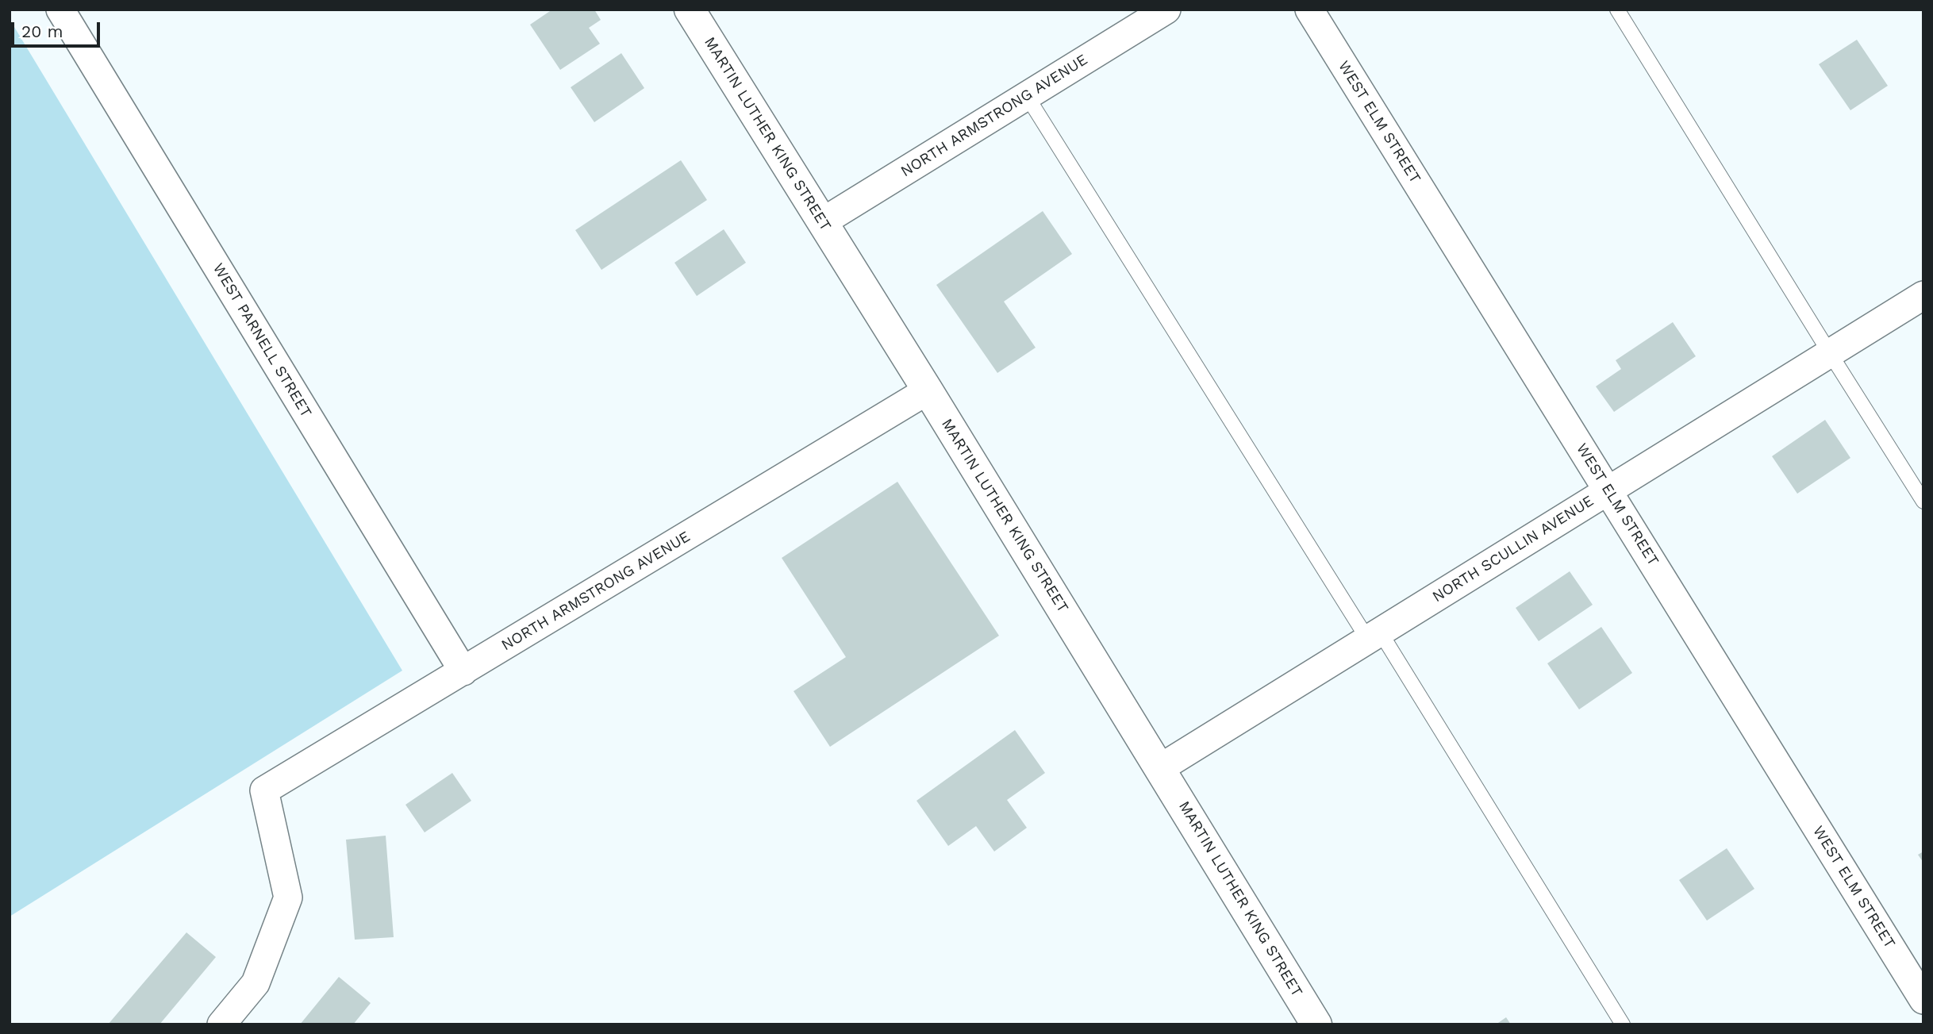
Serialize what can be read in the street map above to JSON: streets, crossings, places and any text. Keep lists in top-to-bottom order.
{
  "streets": {
    "street": [
      "NORTH ARMSTRONG AVENUE",
      "WEST ELM STREET",
      "MARTIN LUTHER KING STREET",
      "WEST PARNELL STREET",
      "NORTH SCULLIN AVENUE"
    ]
  },
  "crossings": [
    ["NORTH ARMSTRONG AVENUE", "MARTIN LUTHER KING STREET"],
    ["NORTH ARMSTRONG AVENUE", "WEST PARNELL STREET"],
    ["WEST ELM STREET", "NORTH SCULLIN AVENUE"],
    ["MARTIN LUTHER KING STREET", "NORTH SCULLIN AVENUE"]
  ],
  "scale_bar": "20 m"
}
